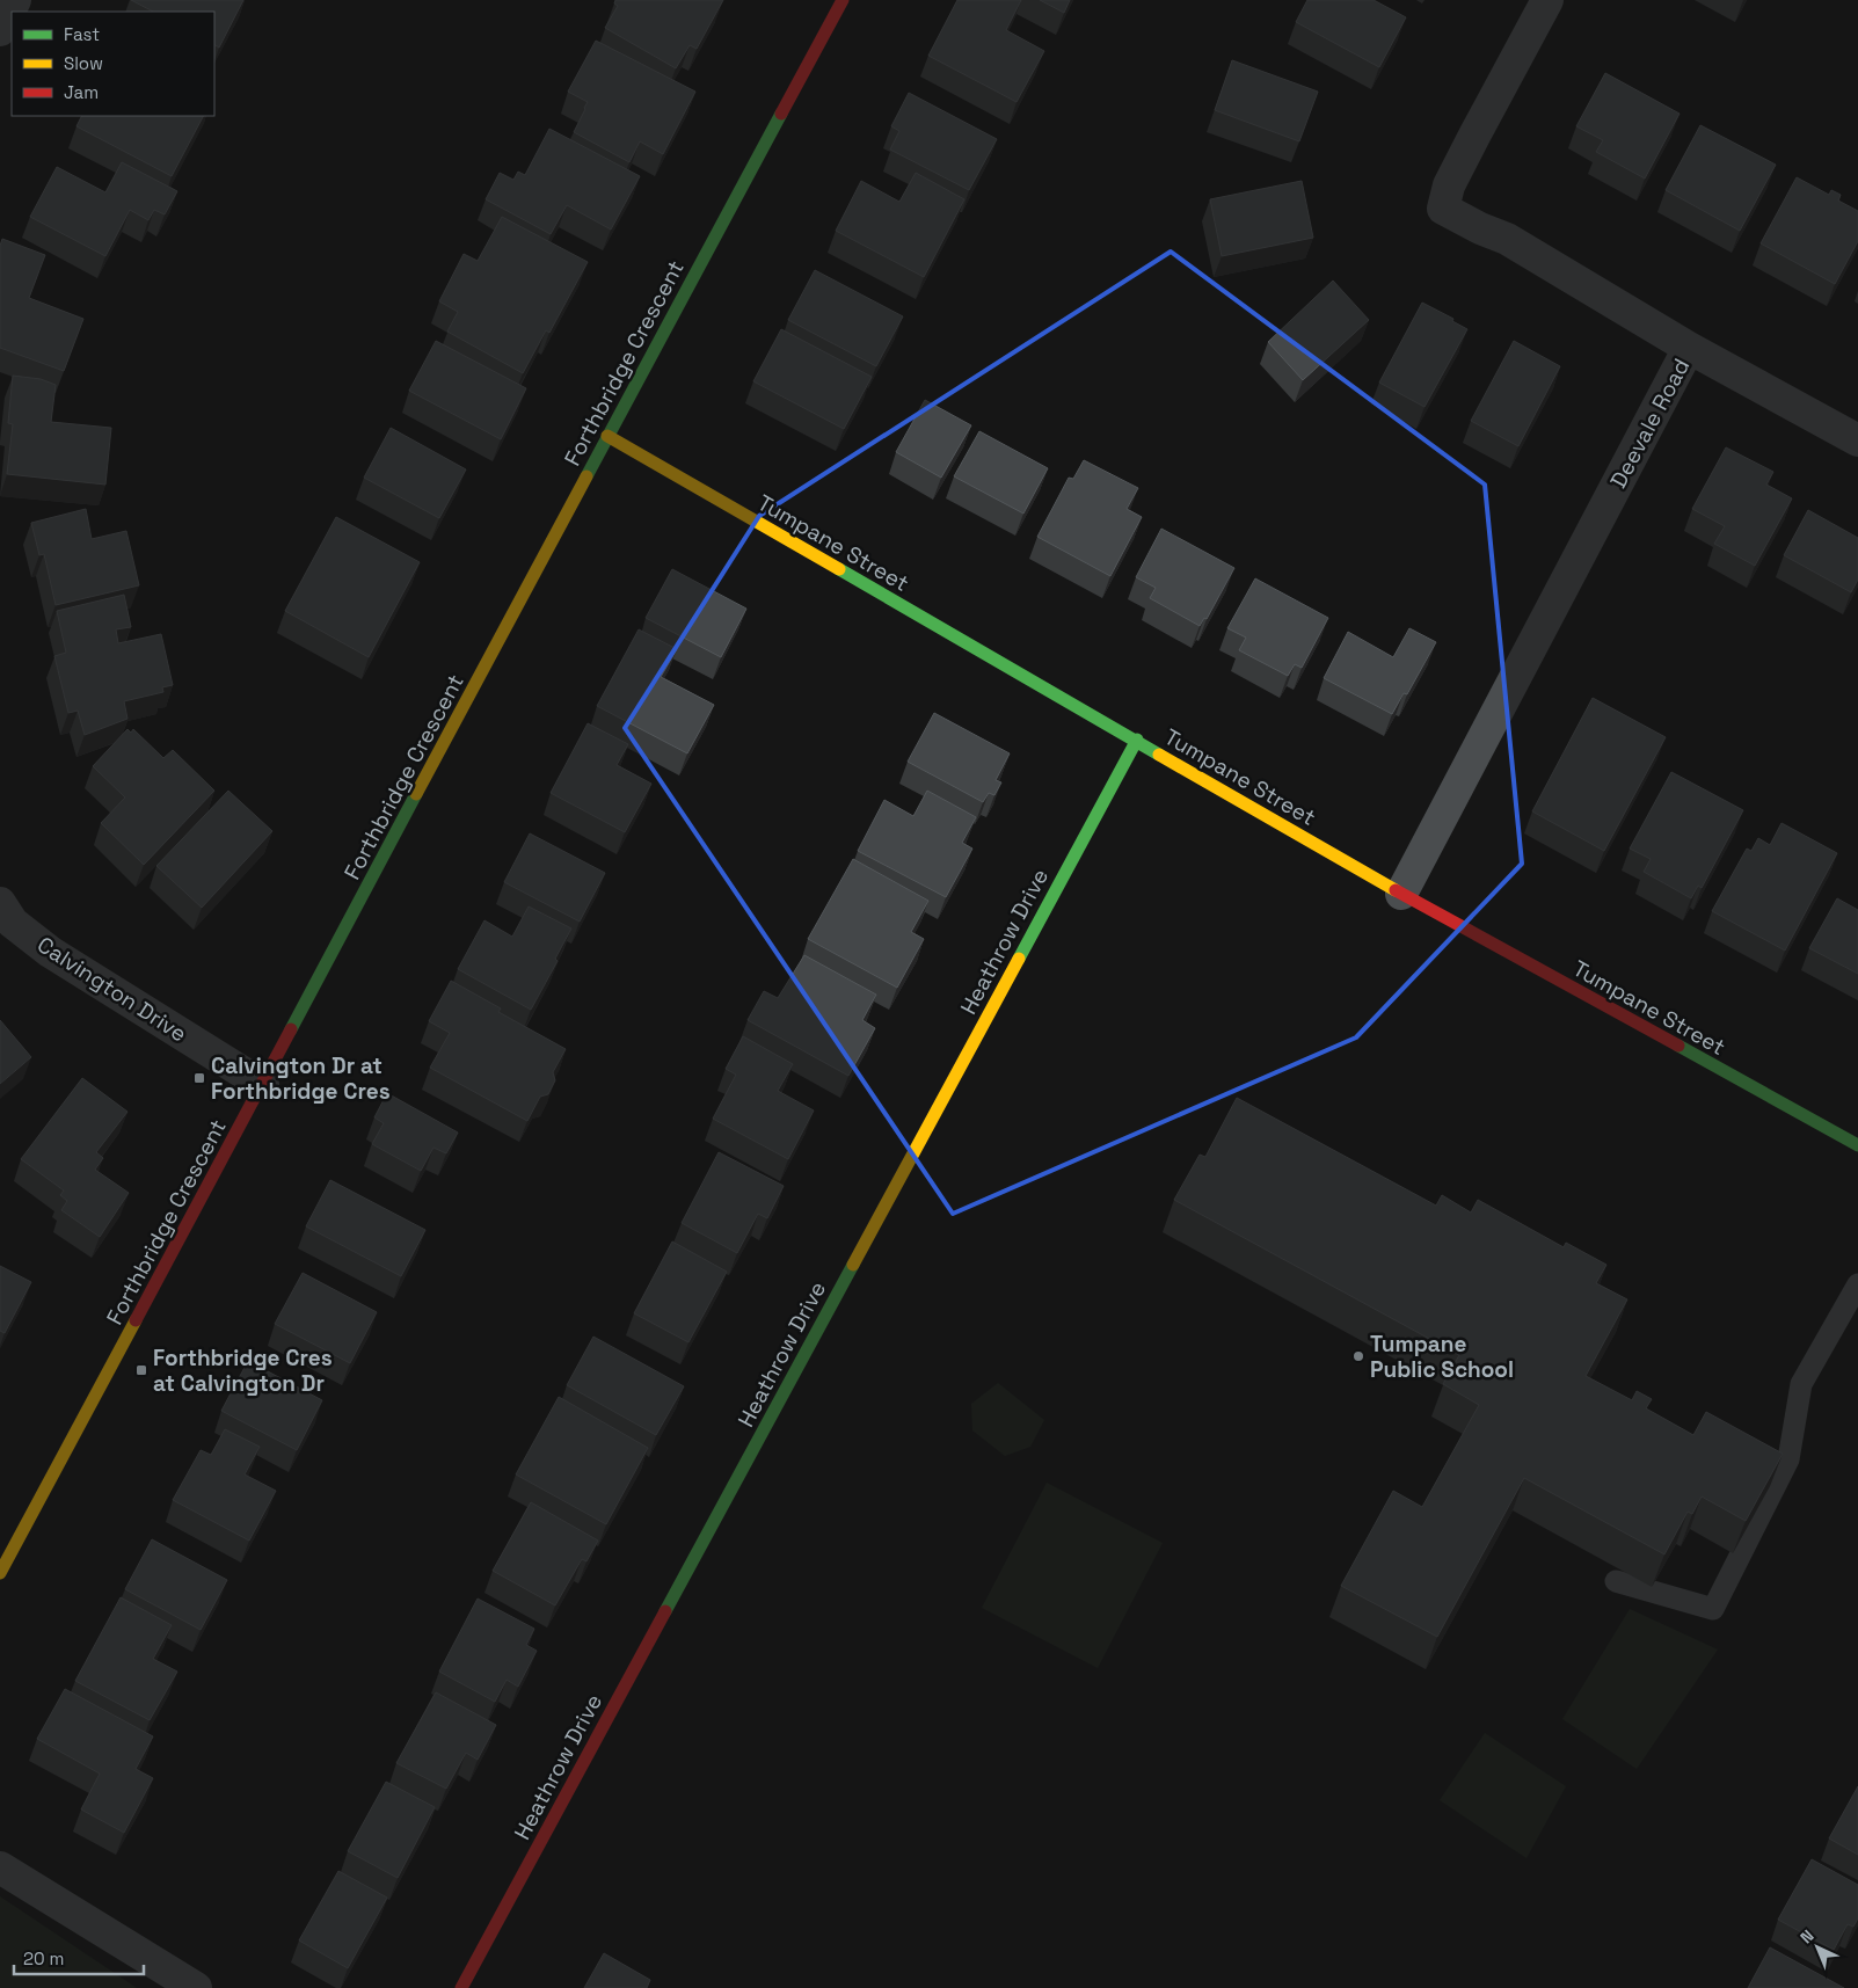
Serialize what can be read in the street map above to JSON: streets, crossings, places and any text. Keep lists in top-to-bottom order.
{
  "streets": {
    "street": [
      "Forthbridge Crescent",
      "Deevale Road",
      "Tumpane Street",
      "Heathrow Drive",
      "Calvington Drive"
    ]
  },
  "crossings": [
    ["Forthbridge Crescent", "Tumpane Street"],
    ["Forthbridge Crescent", "Calvington Drive"],
    ["Deevale Road", "Tumpane Street"],
    ["Tumpane Street", "Heathrow Drive"]
  ],
  "places": {
    "transit": ["Calvington Dr at Forthbridge Cres", "Forthbridge Cres at Calvington Dr"],
    "other": ["Tumpane Public School"]
  },
  "legend": ["Fast", "Slow", "Jam"],
  "scale_bar": "20 m",
  "north": "top left"
}
